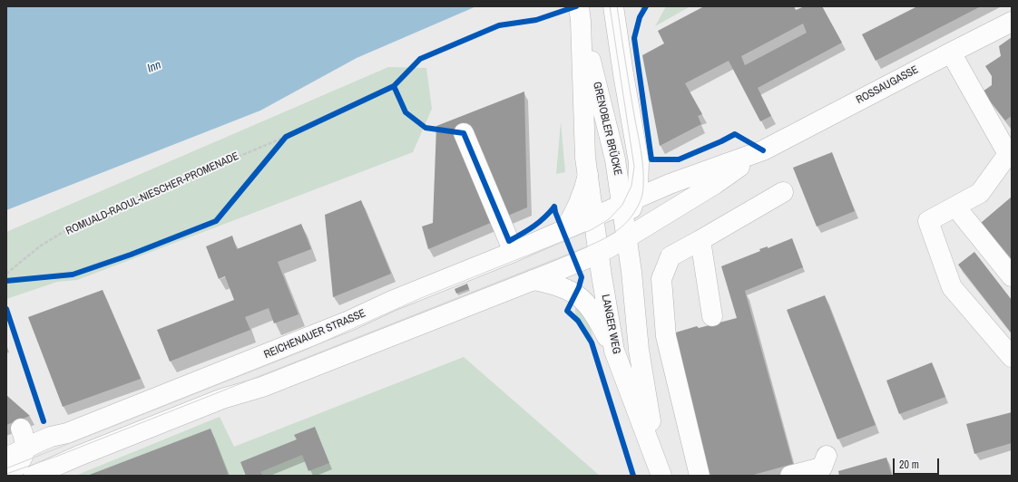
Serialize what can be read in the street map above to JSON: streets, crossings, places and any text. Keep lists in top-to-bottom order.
{
  "streets": {
    "street": [
      "ROSSAUGASSE",
      "GRENOBLER BRÜCKE",
      "LANGER WEG",
      "REICHENAUER STRASSE"
    ],
    "path": ["ROMUALD-RAOUL-NIESCHER-PROMENADE"]
  },
  "crossings": [
    ["ROSSAUGASSE", "GRENOBLER BRÜCKE"],
    ["ROSSAUGASSE", "LANGER WEG"],
    ["ROSSAUGASSE", "REICHENAUER STRASSE"],
    ["GRENOBLER BRÜCKE", "LANGER WEG"],
    ["GRENOBLER BRÜCKE", "REICHENAUER STRASSE"],
    ["LANGER WEG", "REICHENAUER STRASSE"]
  ],
  "water": ["Inn"],
  "scale_bar": "20 m"
}
